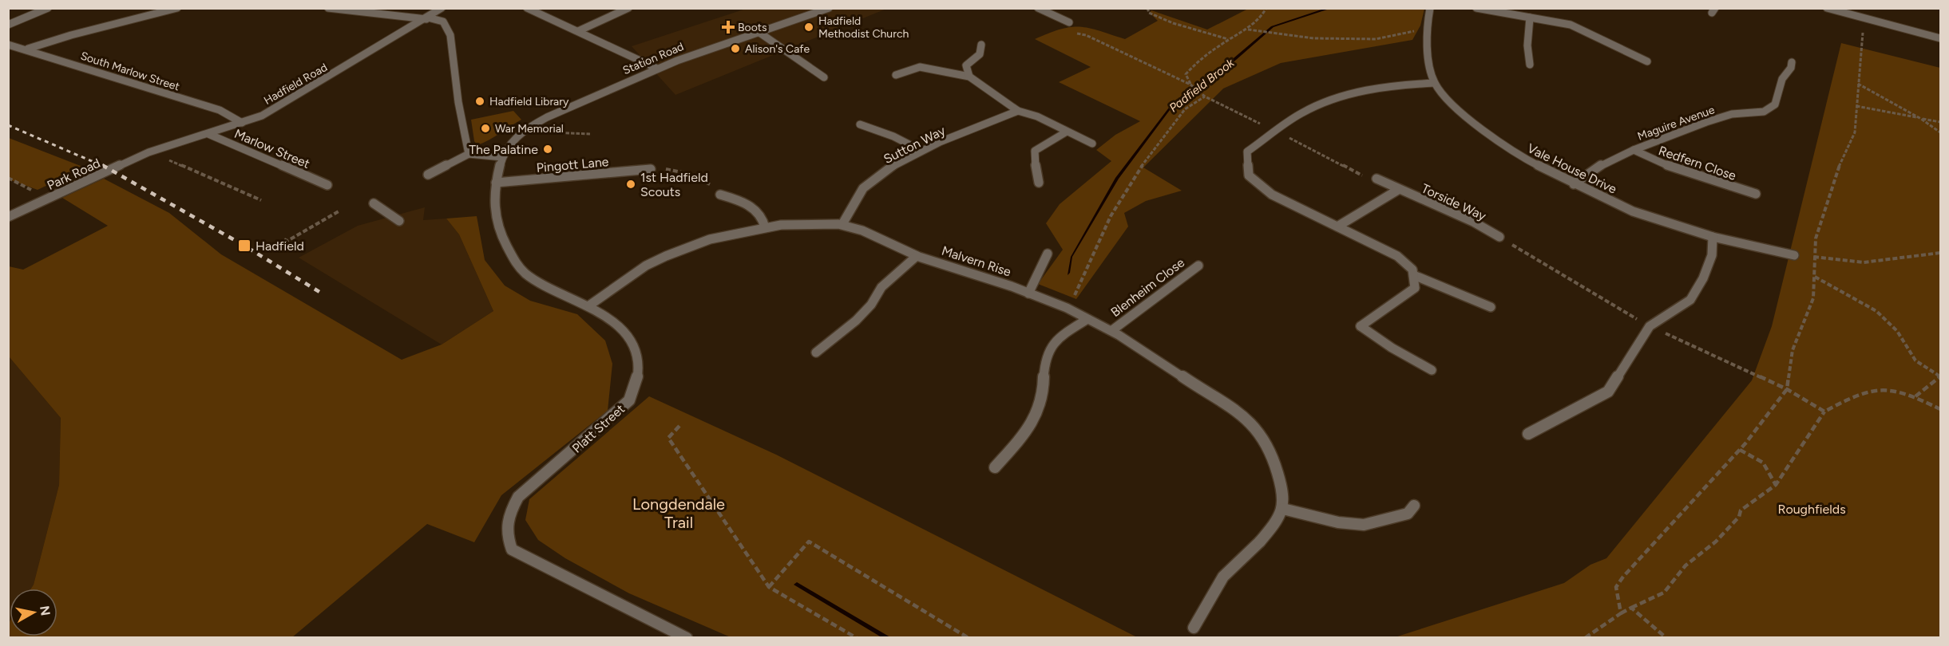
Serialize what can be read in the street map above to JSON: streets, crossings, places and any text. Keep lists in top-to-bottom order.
{
  "streets": {
    "street": [
      "Station Road",
      "South Marlow Street",
      "Hadfield Road",
      "Maguire Avenue",
      "Sutton Way",
      "Marlow Street",
      "Redfern Close",
      "Pingott Lane",
      "Vale House Drive",
      "Park Road",
      "Torside Way",
      "Malvern Rise",
      "Blenheim Close",
      "Platt Street"
    ]
  },
  "crossings": [
    ["Station Road", "Platt Street"],
    ["South Marlow Street", "Hadfield Road"],
    ["Hadfield Road", "Marlow Street"],
    ["Hadfield Road", "Park Road"],
    ["Maguire Avenue", "Redfern Close"],
    ["Maguire Avenue", "Vale House Drive"],
    ["Sutton Way", "Malvern Rise"],
    ["Pingott Lane", "Platt Street"],
    ["Malvern Rise", "Blenheim Close"],
    ["Malvern Rise", "Platt Street"]
  ],
  "water": ["Padfield Brook"],
  "parks": ["Longdendale Trail", "Roughfields"],
  "places": {
    "health": ["Boots"],
    "other": [
      "Hadfield Methodist Church",
      "Alison's Cafe",
      "Hadfield Library",
      "War Memorial",
      "The Palatine",
      "1st Hadfield Scouts"
    ],
    "transit": ["Hadfield"]
  },
  "north": "right"
}
